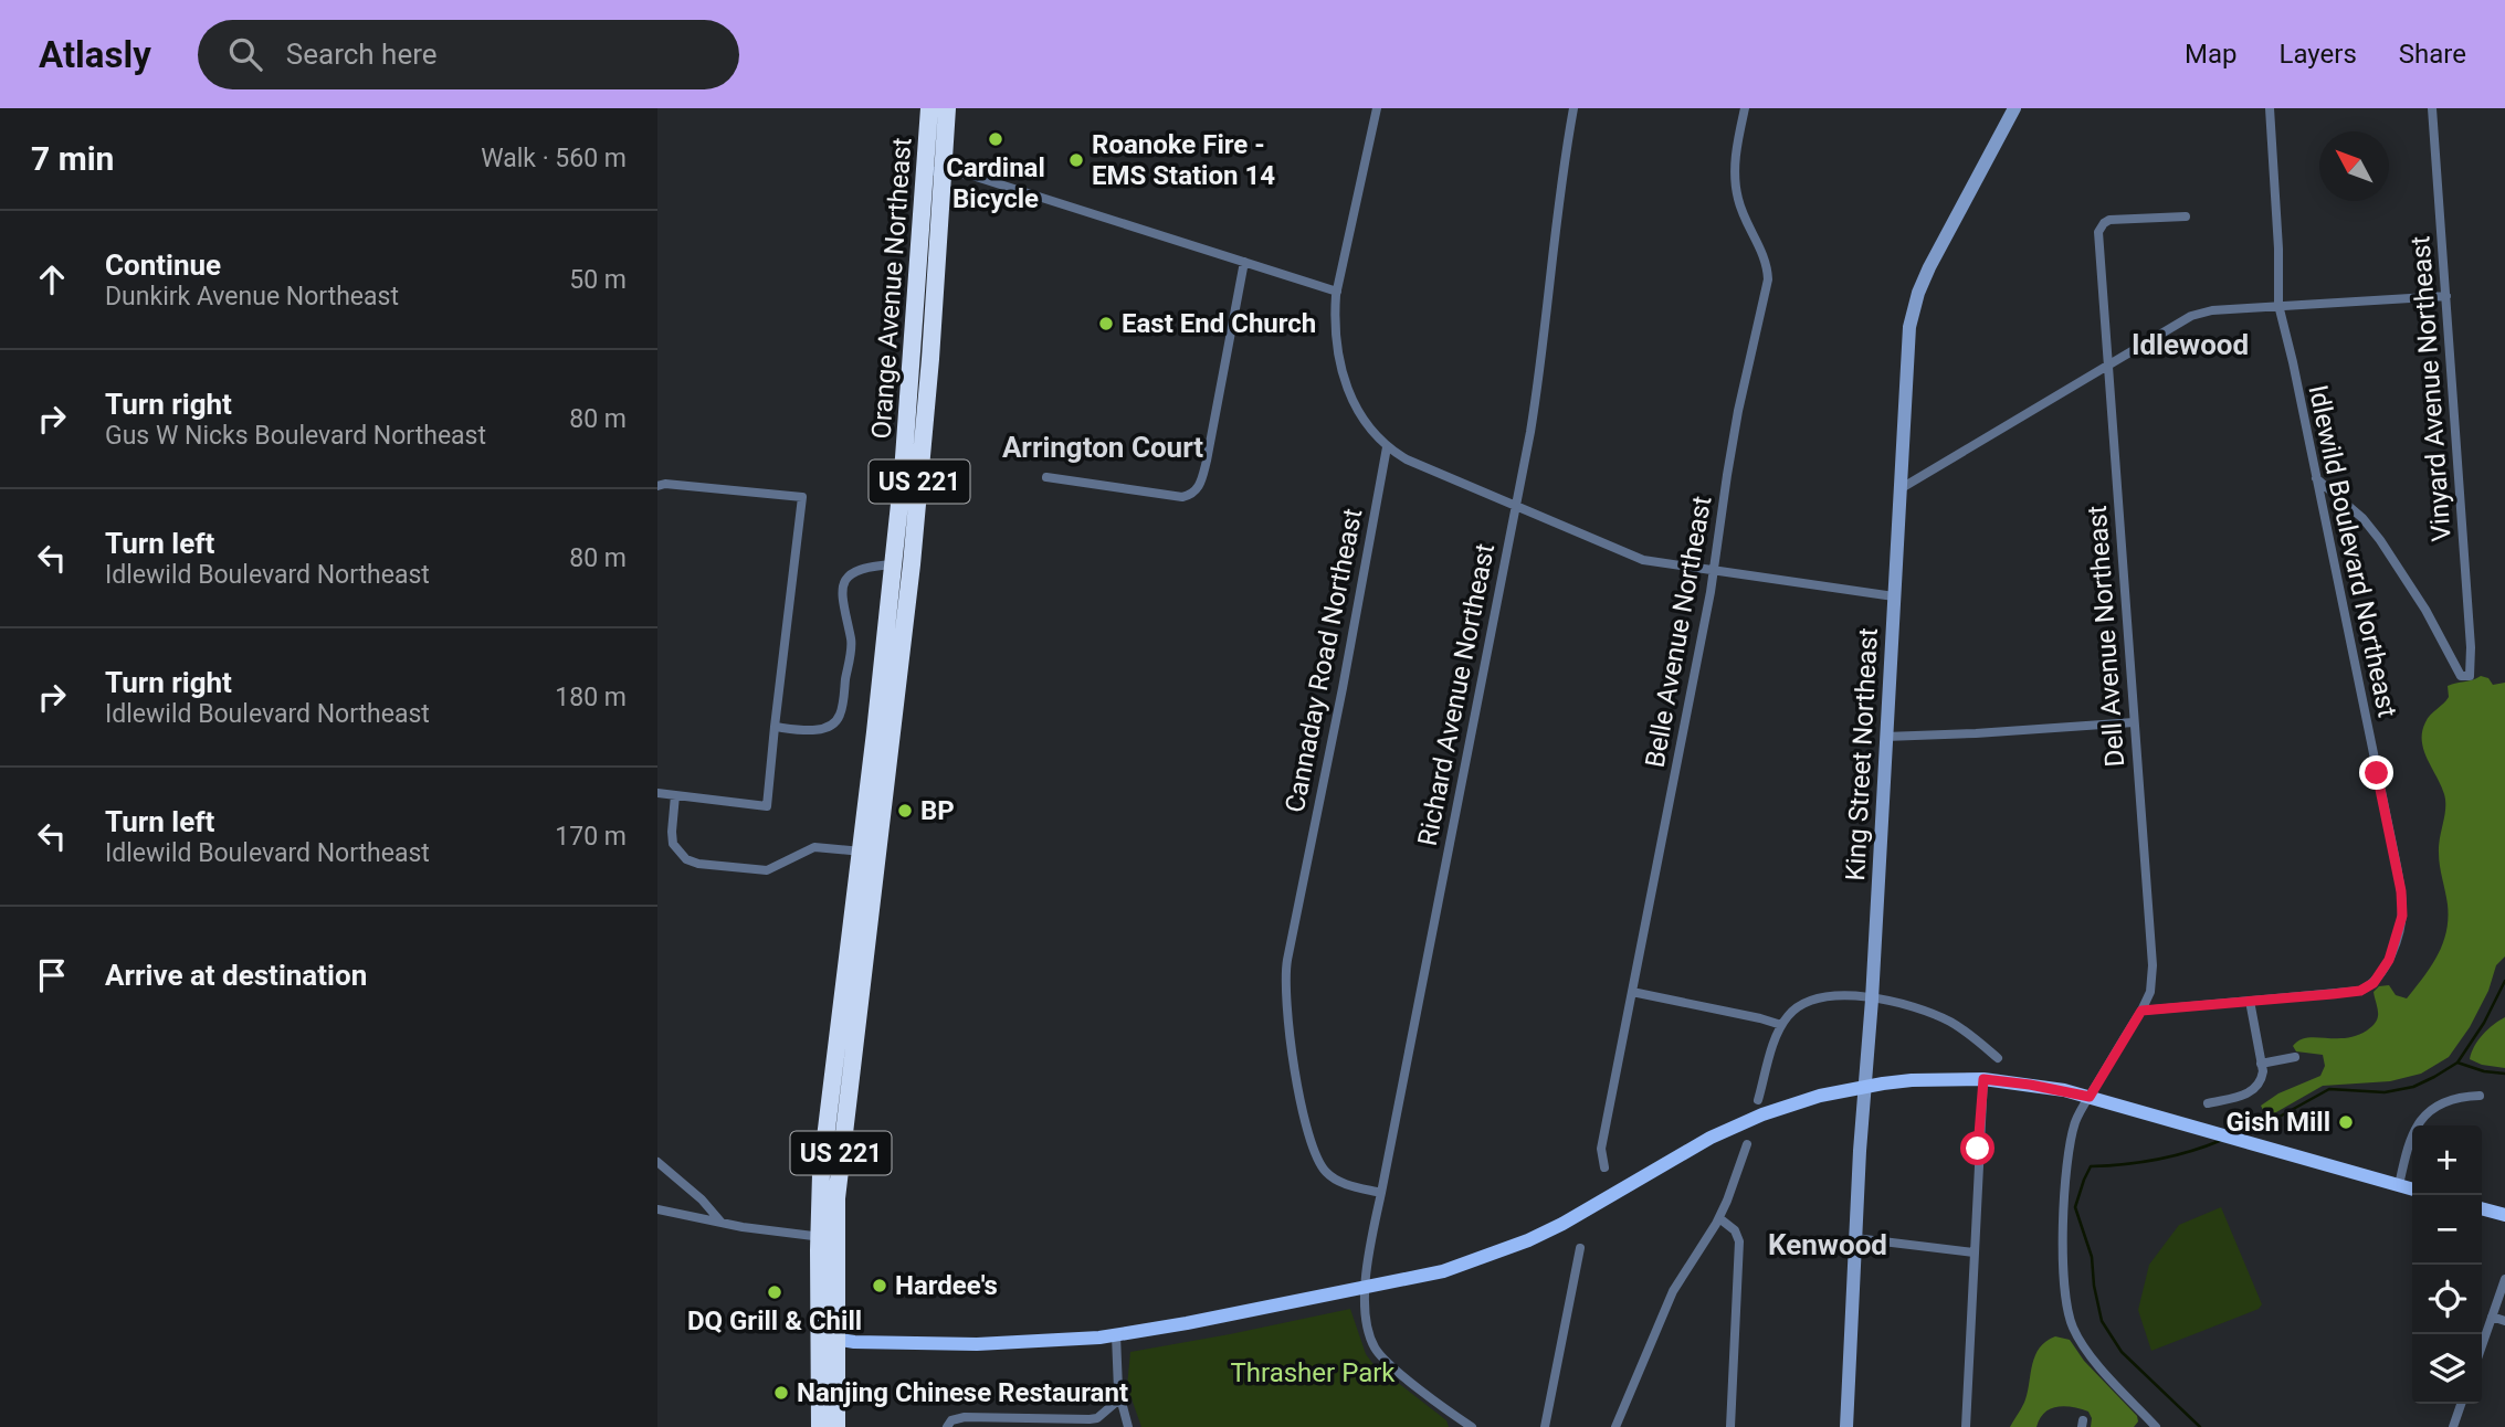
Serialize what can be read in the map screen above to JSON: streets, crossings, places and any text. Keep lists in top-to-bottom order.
{
  "streets": {
    "highway": ["Orange Avenue Northeast", "US 221"],
    "street": [
      "Vinyard Avenue Northeast",
      "Idlewild Boulevard Northeast",
      "Belle Avenue Northeast",
      "Dell Avenue Northeast",
      "Cannaday Road Northeast",
      "Richard Avenue Northeast",
      "King Street Northeast"
    ]
  },
  "crossings": [
    ["Vinyard Avenue Northeast", "Idlewild Boulevard Northeast"],
    ["Idlewild Boulevard Northeast", "Dell Avenue Northeast"],
    ["Cannaday Road Northeast", "Richard Avenue Northeast"]
  ],
  "districts": ["Idlewood", "Arrington Court", "Kenwood"],
  "parks": ["Thrasher Park"],
  "places": [
    "Cardinal Bicycle",
    "Roanoke Fire - EMS Station 14",
    "East End Church",
    "BP",
    "Gish Mill",
    "Hardee's",
    "DQ Grill & Chill",
    "Nanjing Chinese Restaurant"
  ],
  "north": "top left",
  "page": {
    "header": "Atlasly",
    "search": "Search here",
    "nav": ["Map", "Layers", "Share"],
    "heading": ["7 min", "Walk · 560 m"],
    "list": [
      ["Continue", "Dunkirk Avenue Northeast", "50 m"],
      ["Turn right", "Gus W Nicks Boulevard Northeast", "80 m"],
      ["Turn left", "Idlewild Boulevard Northeast", "80 m"],
      ["Turn right", "Idlewild Boulevard Northeast", "180 m"],
      ["Turn left", "Idlewild Boulevard Northeast", "170 m"],
      "Arrive at destination"
    ],
    "map_buttons": ["+", "−"]
  }
}
